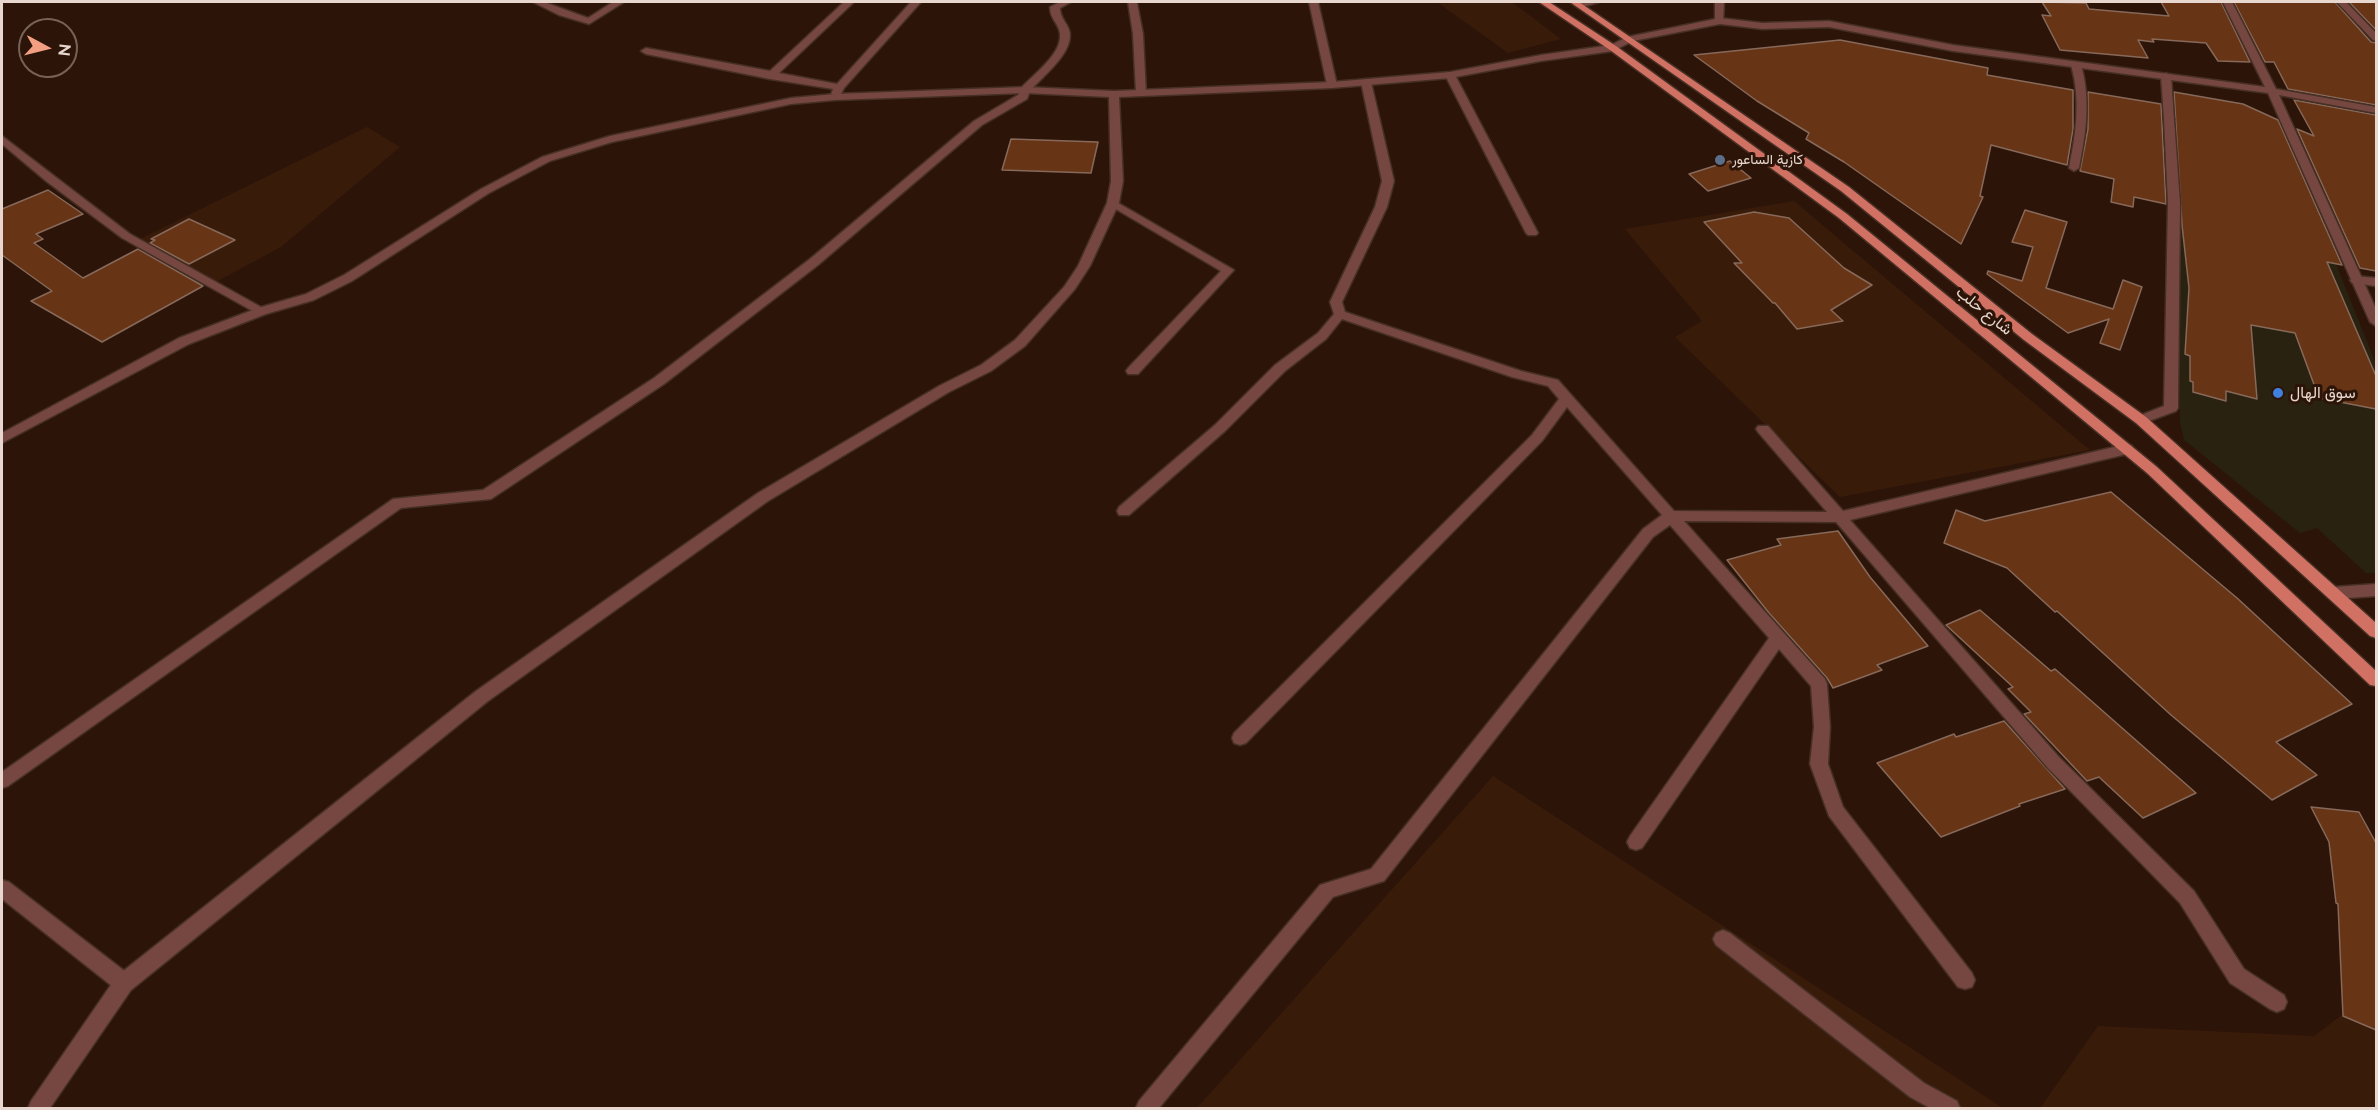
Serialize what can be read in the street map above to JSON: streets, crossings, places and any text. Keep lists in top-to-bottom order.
{
  "streets": {
    "main road": ["شارع حلب"]
  },
  "places": ["كازية الساعور", "سوق الهال"],
  "north": "right"
}
